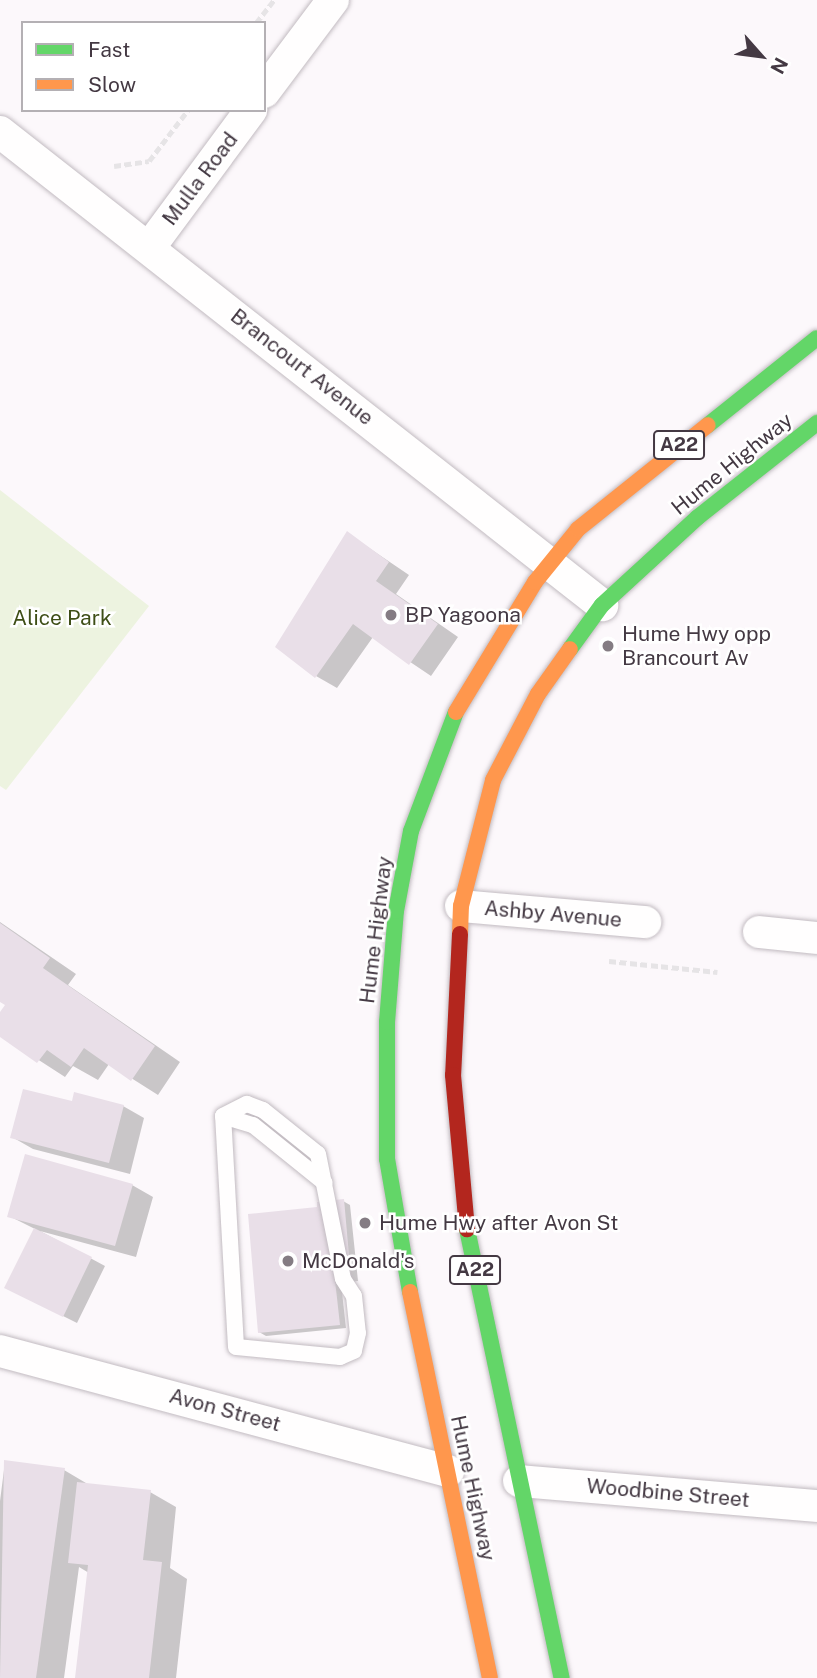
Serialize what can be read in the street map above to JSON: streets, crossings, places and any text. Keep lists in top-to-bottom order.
{
  "streets": {
    "highway": ["A22", "Hume Highway"],
    "street": [
      "Mulla Road",
      "Brancourt Avenue",
      "Ashby Avenue",
      "Avon Street",
      "Woodbine Street"
    ]
  },
  "crossings": [
    ["Mulla Road", "Brancourt Avenue"],
    ["Brancourt Avenue", "Hume Highway"],
    ["Hume Highway", "Ashby Avenue"],
    ["Hume Highway", "Avon Street"],
    ["Hume Highway", "Woodbine Street"]
  ],
  "parks": ["Alice Park"],
  "places": [
    "BP Yagoona",
    "Hume Hwy opp Brancourt Av",
    "Hume Hwy after Avon St",
    "McDonald's"
  ],
  "legend": ["Fast", "Slow"],
  "north": "bottom right"
}
